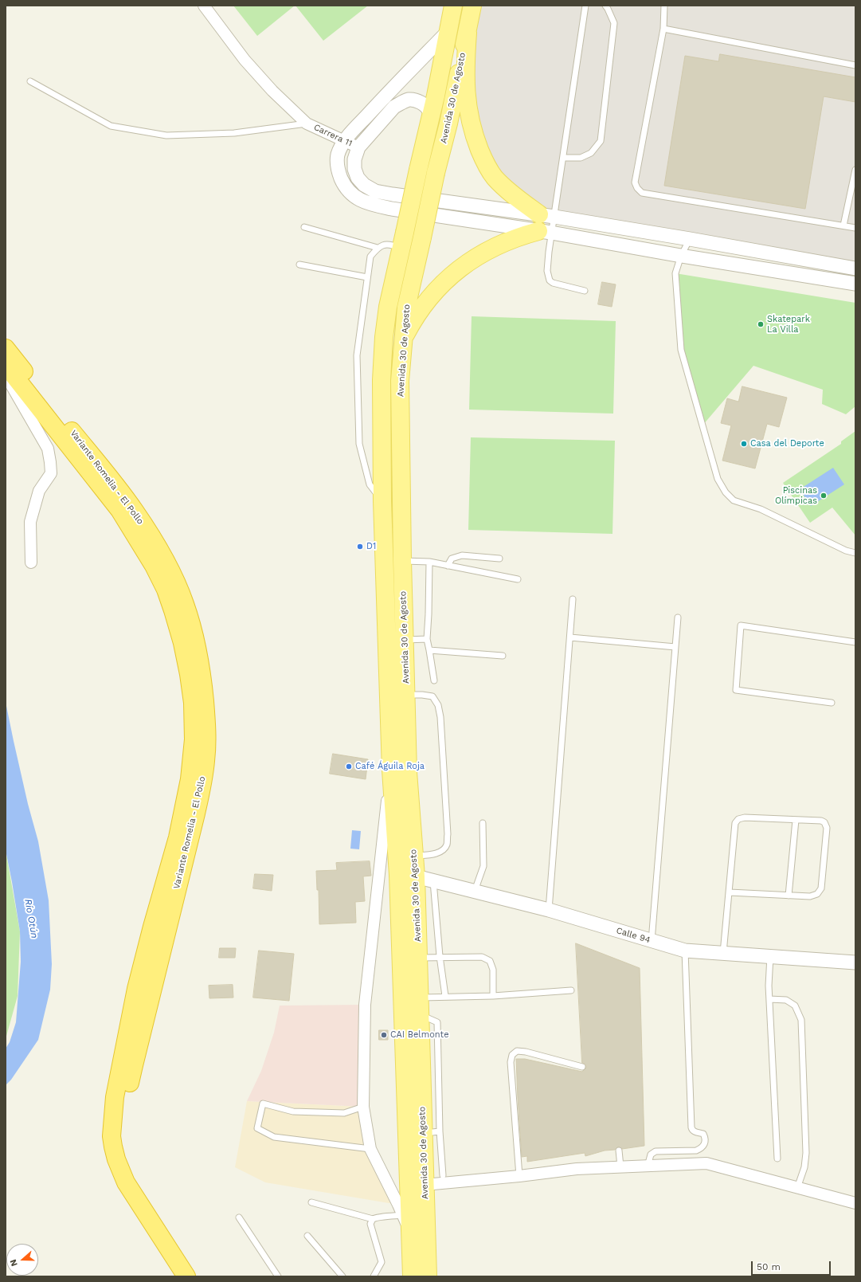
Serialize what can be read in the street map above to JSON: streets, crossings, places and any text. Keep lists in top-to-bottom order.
{
  "streets": {
    "highway": ["Variante Romelia - El Pollo"],
    "main road": ["Avenida 30 de Agosto"],
    "street": ["Carrera 11", "Calle 94"]
  },
  "crossings": [
    ["Avenida 30 de Agosto", "Calle 94"]
  ],
  "water": ["Río Otún"],
  "places": [
    "Skatepark La Villa",
    "Casa del Deporte",
    "Piscinas Olímpicas",
    "D1",
    "Café Águila Roja",
    "CAI Belmonte"
  ],
  "scale_bar": "50 m",
  "north": "left"
}
